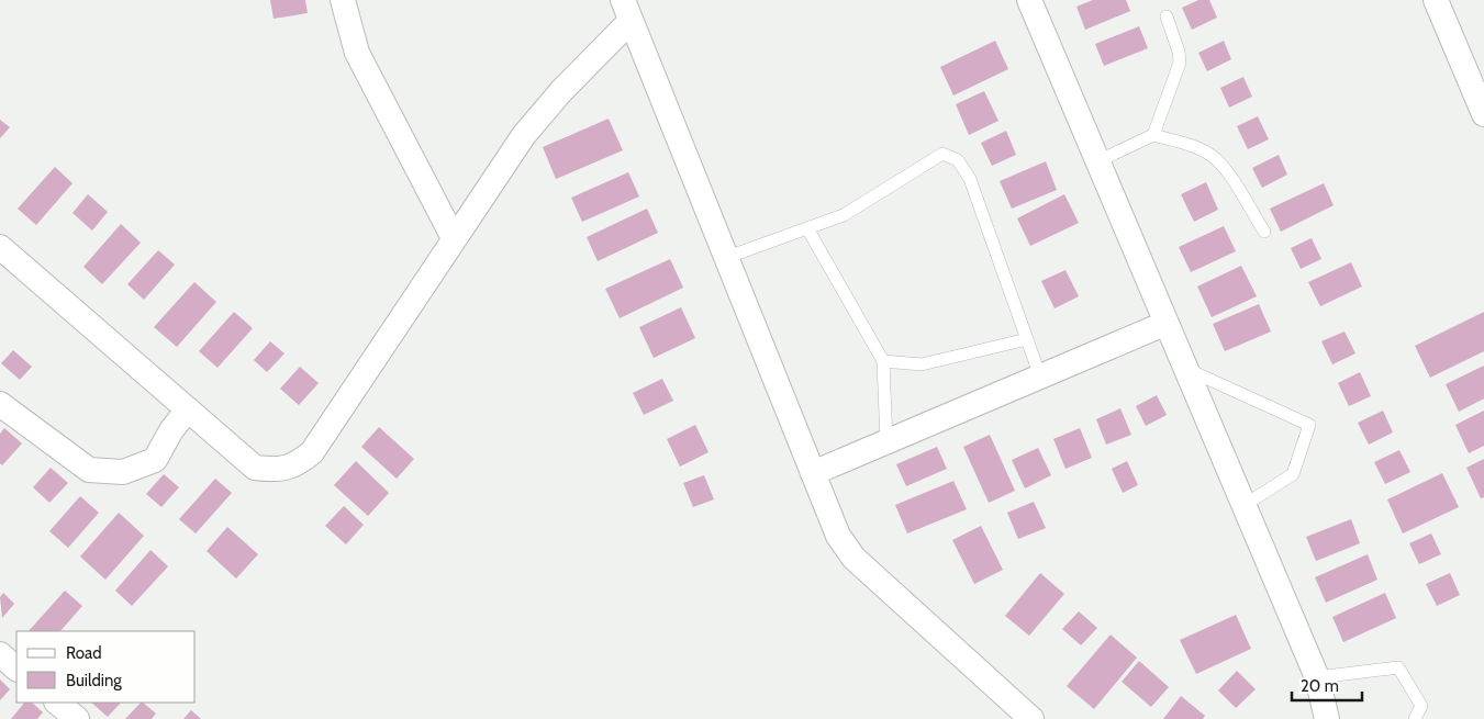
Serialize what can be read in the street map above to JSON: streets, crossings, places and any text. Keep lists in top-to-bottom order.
{
  "legend": ["Road", "Building"],
  "scale_bar": "20 m"
}
